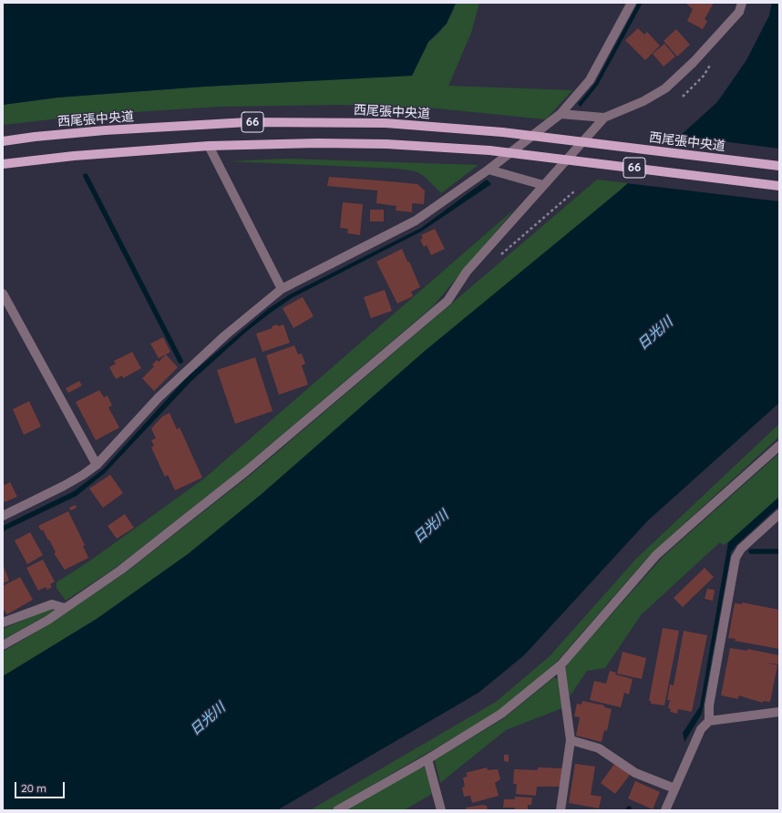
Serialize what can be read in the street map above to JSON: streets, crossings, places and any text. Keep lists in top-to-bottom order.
{
  "streets": {
    "main road": ["西尾張中央道", "66"]
  },
  "water": ["日光川"],
  "scale_bar": "20 m"
}
